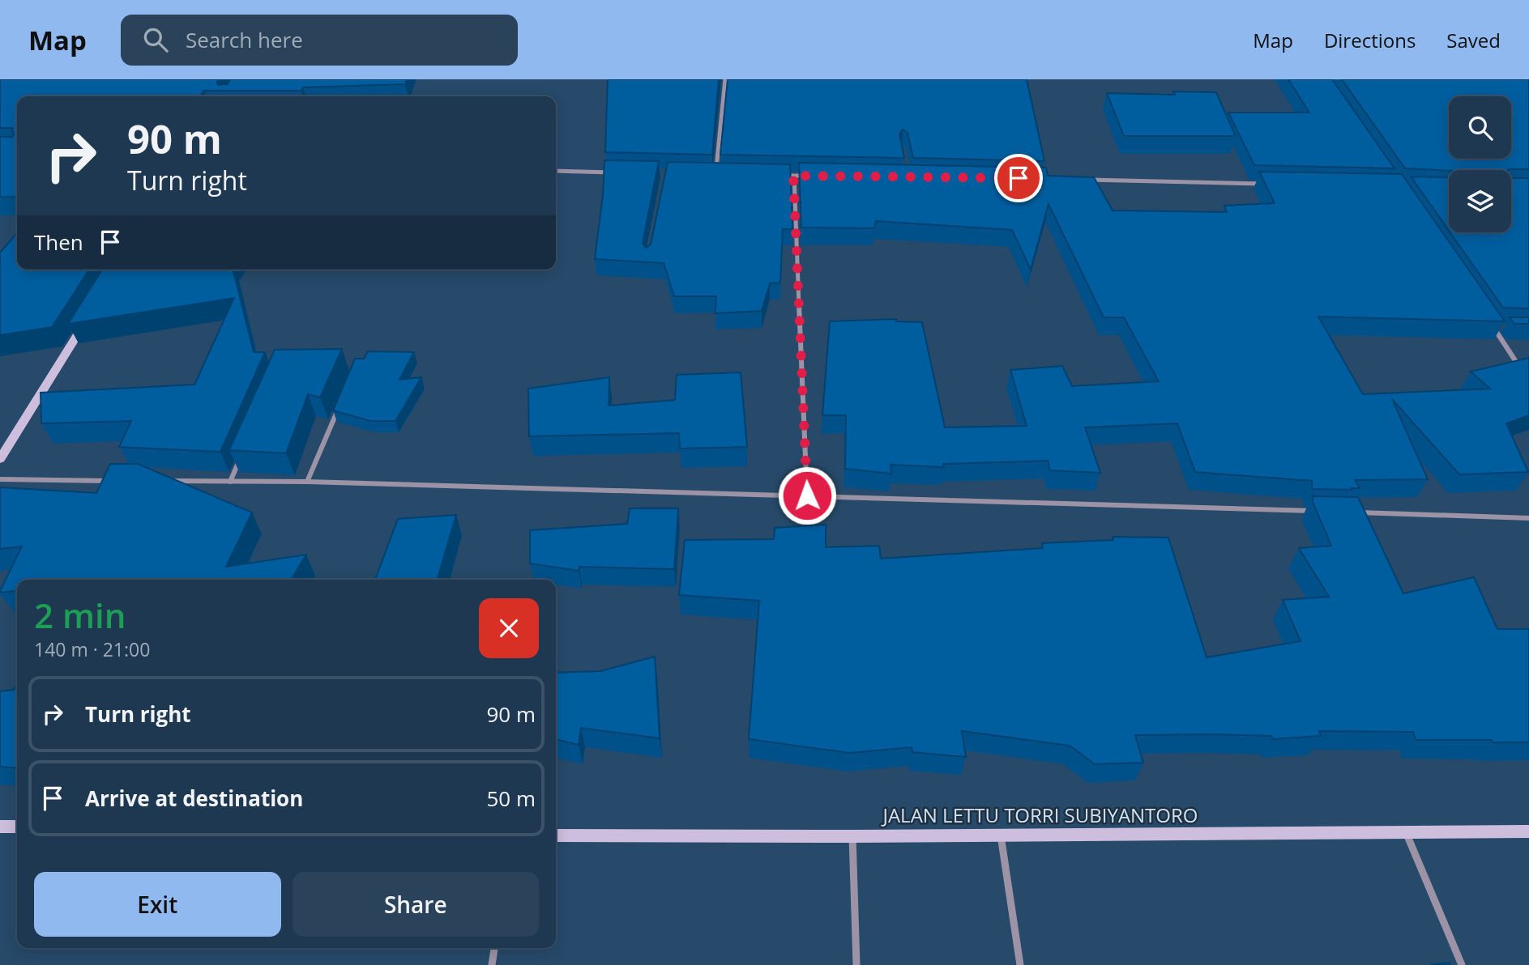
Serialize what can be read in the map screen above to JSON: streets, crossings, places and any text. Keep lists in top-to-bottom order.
{
  "streets": {
    "main road": ["JALAN LETTU TORRI SUBIYANTORO"]
  },
  "page": {
    "header": "Map",
    "search": "Search here",
    "nav": ["Map", "Directions", "Saved"],
    "turn": ["90 m", "Turn right"],
    "then": "Then",
    "heading": ["2 min", "140 m · 21:00"],
    "list": [
      {
        "name": "Turn right",
        "value": "90 m"
      },
      {
        "name": "Arrive at destination",
        "value": "50 m"
      }
    ],
    "buttons": ["Exit", "Share"]
  }
}
